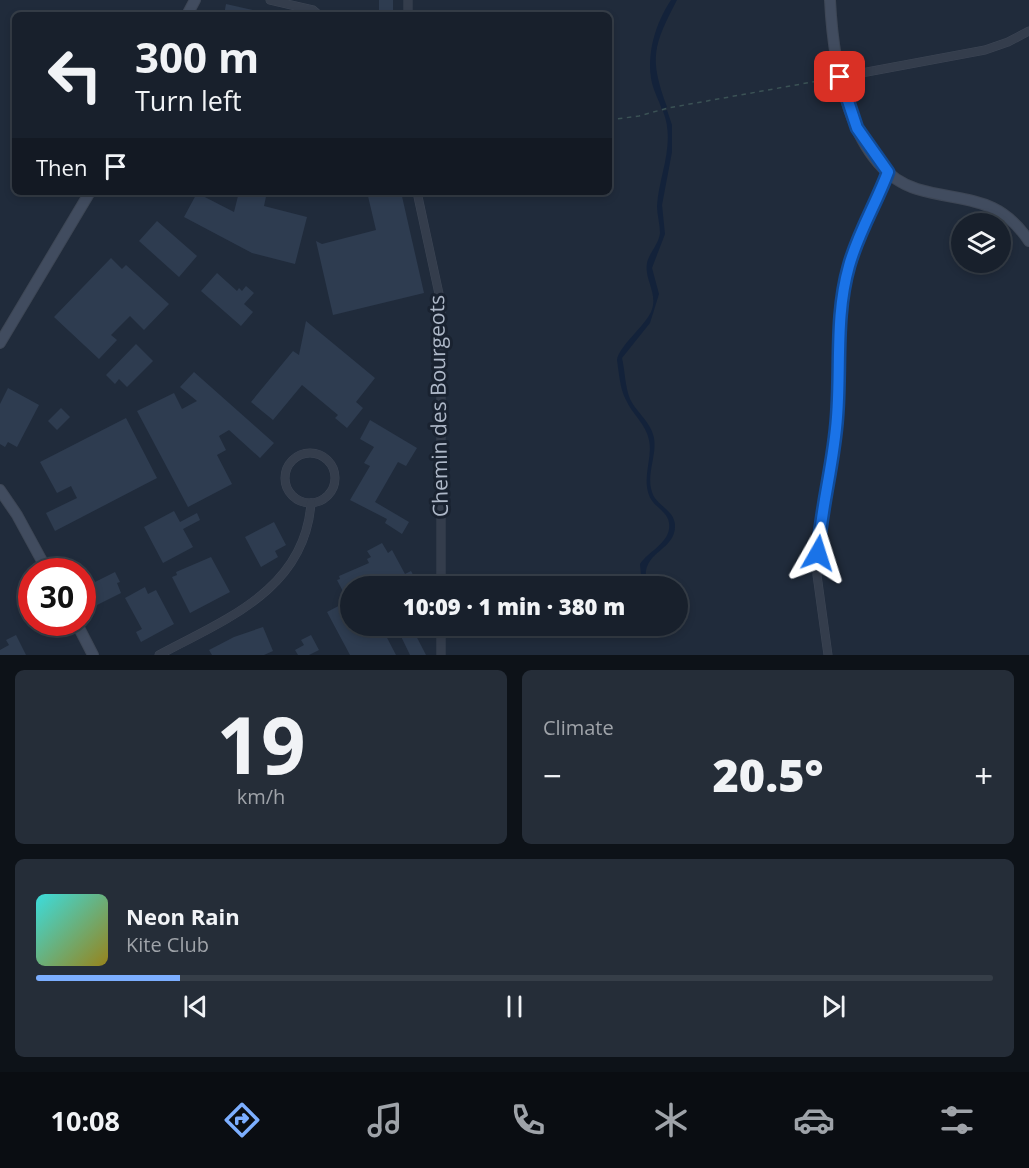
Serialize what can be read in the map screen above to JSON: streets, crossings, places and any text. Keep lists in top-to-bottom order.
{
  "streets": {
    "street": ["Chemin des Bourgeots"]
  },
  "page": {
    "turn": ["300 m", "Turn left"],
    "then": "Then",
    "limit": "30",
    "trip": "10:09 · 1 min · 380 m",
    "tile": [
      ["19", "km/h"],
      "Climate"
    ],
    "heat": ["−", "20.5°", "+"],
    "song": ["Neon Rain", "Kite Club"],
    "tabs": "10:08"
  }
}
